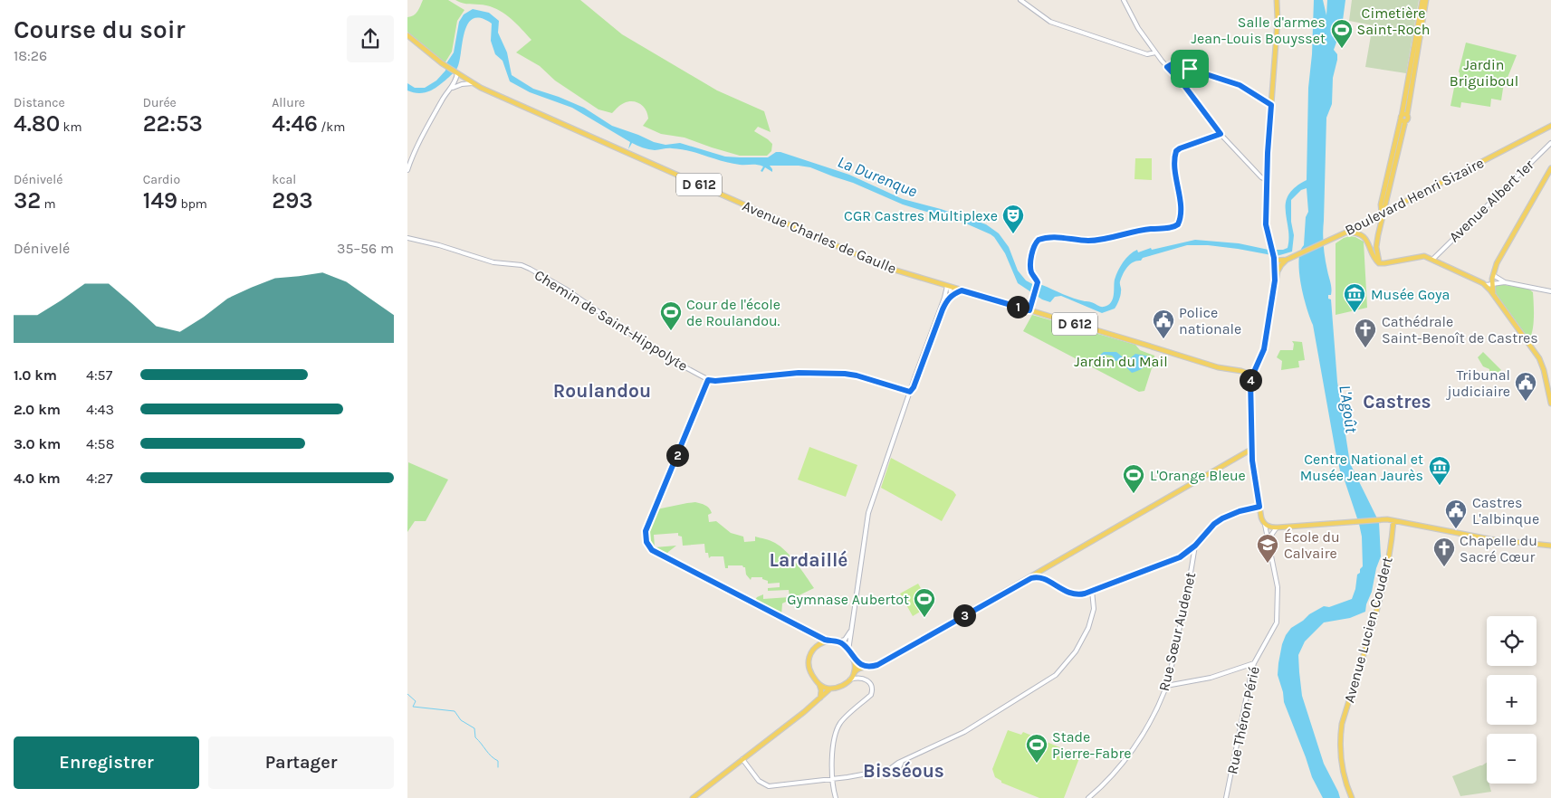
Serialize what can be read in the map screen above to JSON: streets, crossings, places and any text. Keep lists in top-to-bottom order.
{
  "streets": {
    "main road": [
      "D 612",
      "Boulevard Henri Sizaire",
      "Avenue Charles de Gaulle",
      "Avenue Lucien Coudert"
    ],
    "street": [
      "Avenue Albert 1er",
      "Chemin de Saint-Hippolyte",
      "Rue Sœur Audenet",
      "Rue Théron Périé"
    ]
  },
  "crossings": [
    ["D 612", "Avenue Charles de Gaulle"]
  ],
  "districts": [
    "Roulandou",
    "Castres",
    "Lardaillé",
    "Bisséous"
  ],
  "water": ["La Durenque", "L'Agoût"],
  "parks": ["Cimetière Saint-Roch", "Jardin Briguiboul", "Jardin du Mail"],
  "places": {
    "sports": [
      "Salle d'armes Jean-Louis Bouysset",
      "Cour de l'école de Roulandou.",
      "L'Orange Bleue",
      "Gymnase Aubertot",
      "Stade Pierre-Fabre"
    ],
    "theatre": ["CGR Castres Multiplexe"],
    "museum": ["Musée Goya", "Centre National et Musée Jean Jaurès"],
    "public building": ["Police nationale", "Tribunal judiciaire", "Castres L'albinque"],
    "church": ["Cathédrale Saint-Benoît de Castres", "Chapelle du Sacré Cœur"],
    "school or university": ["École du Calvaire"]
  },
  "page": {
    "heading": ["Course du soir", "18:26"],
    "stats": [
      ["Distance", "4.80 km"],
      ["Durée", "22:53"],
      ["Allure", "4:46 /km"],
      ["Dénivelé", "32 m"],
      ["Cardio", "149 bpm"],
      ["kcal", "293"]
    ],
    "chart": ["Dénivelé", "35–56 m"],
    "pins": [
      "1",
      "4",
      "2",
      "3"
    ],
    "list": [
      {
        "name": "1.0 km",
        "note": "4:57"
      },
      {
        "name": "2.0 km",
        "note": "4:43"
      },
      {
        "name": "3.0 km",
        "note": "4:58"
      },
      {
        "name": "4.0 km",
        "note": "4:27"
      }
    ],
    "map_buttons": ["+", "−"],
    "buttons": ["Enregistrer", "Partager"]
  }
}
